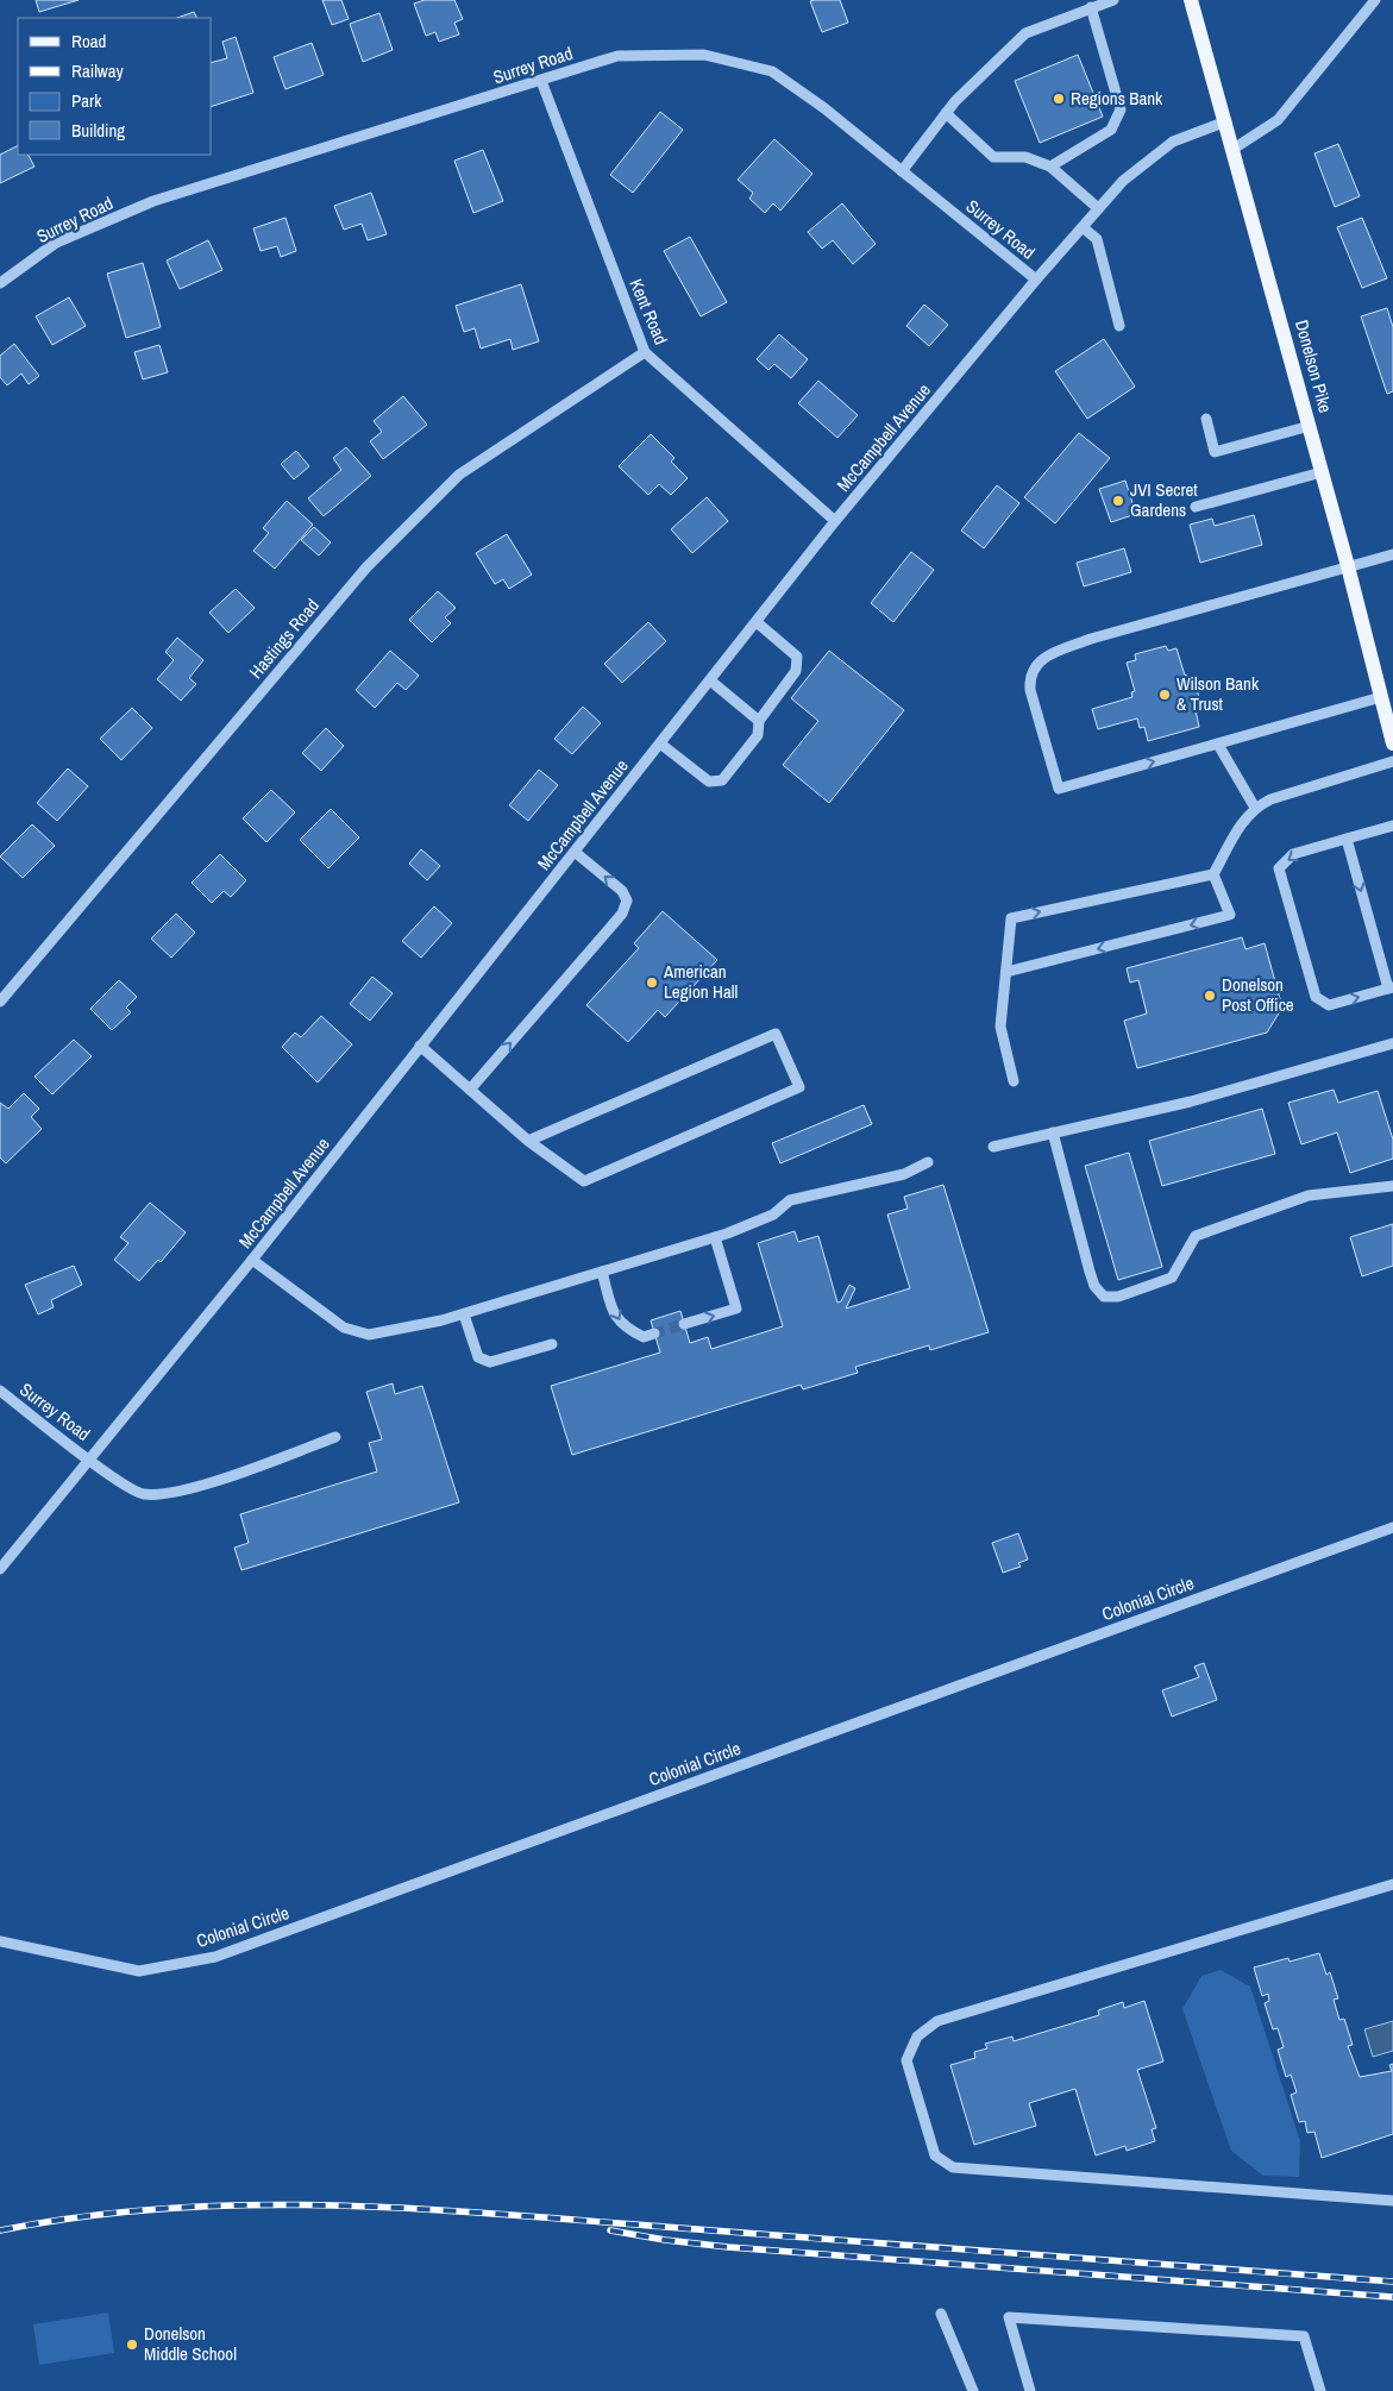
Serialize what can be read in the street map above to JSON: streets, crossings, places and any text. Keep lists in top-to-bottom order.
{
  "streets": {
    "main road": ["Donelson Pike"],
    "street": [
      "Surrey Road",
      "Kent Road",
      "McCampbell Avenue",
      "Hastings Road",
      "Colonial Circle"
    ]
  },
  "crossings": [
    ["Surrey Road", "Kent Road"],
    ["Surrey Road", "McCampbell Avenue"],
    ["Kent Road", "McCampbell Avenue"],
    ["Kent Road", "Hastings Road"],
    ["Donelson Pike", "McCampbell Avenue"]
  ],
  "places": [
    "Regions Bank",
    "JVI Secret Gardens",
    "Wilson Bank & Trust",
    "American Legion Hall",
    "Donelson Post Office",
    "Donelson Middle School"
  ],
  "legend": [
    "Road",
    "Railway",
    "Park",
    "Building"
  ]
}
